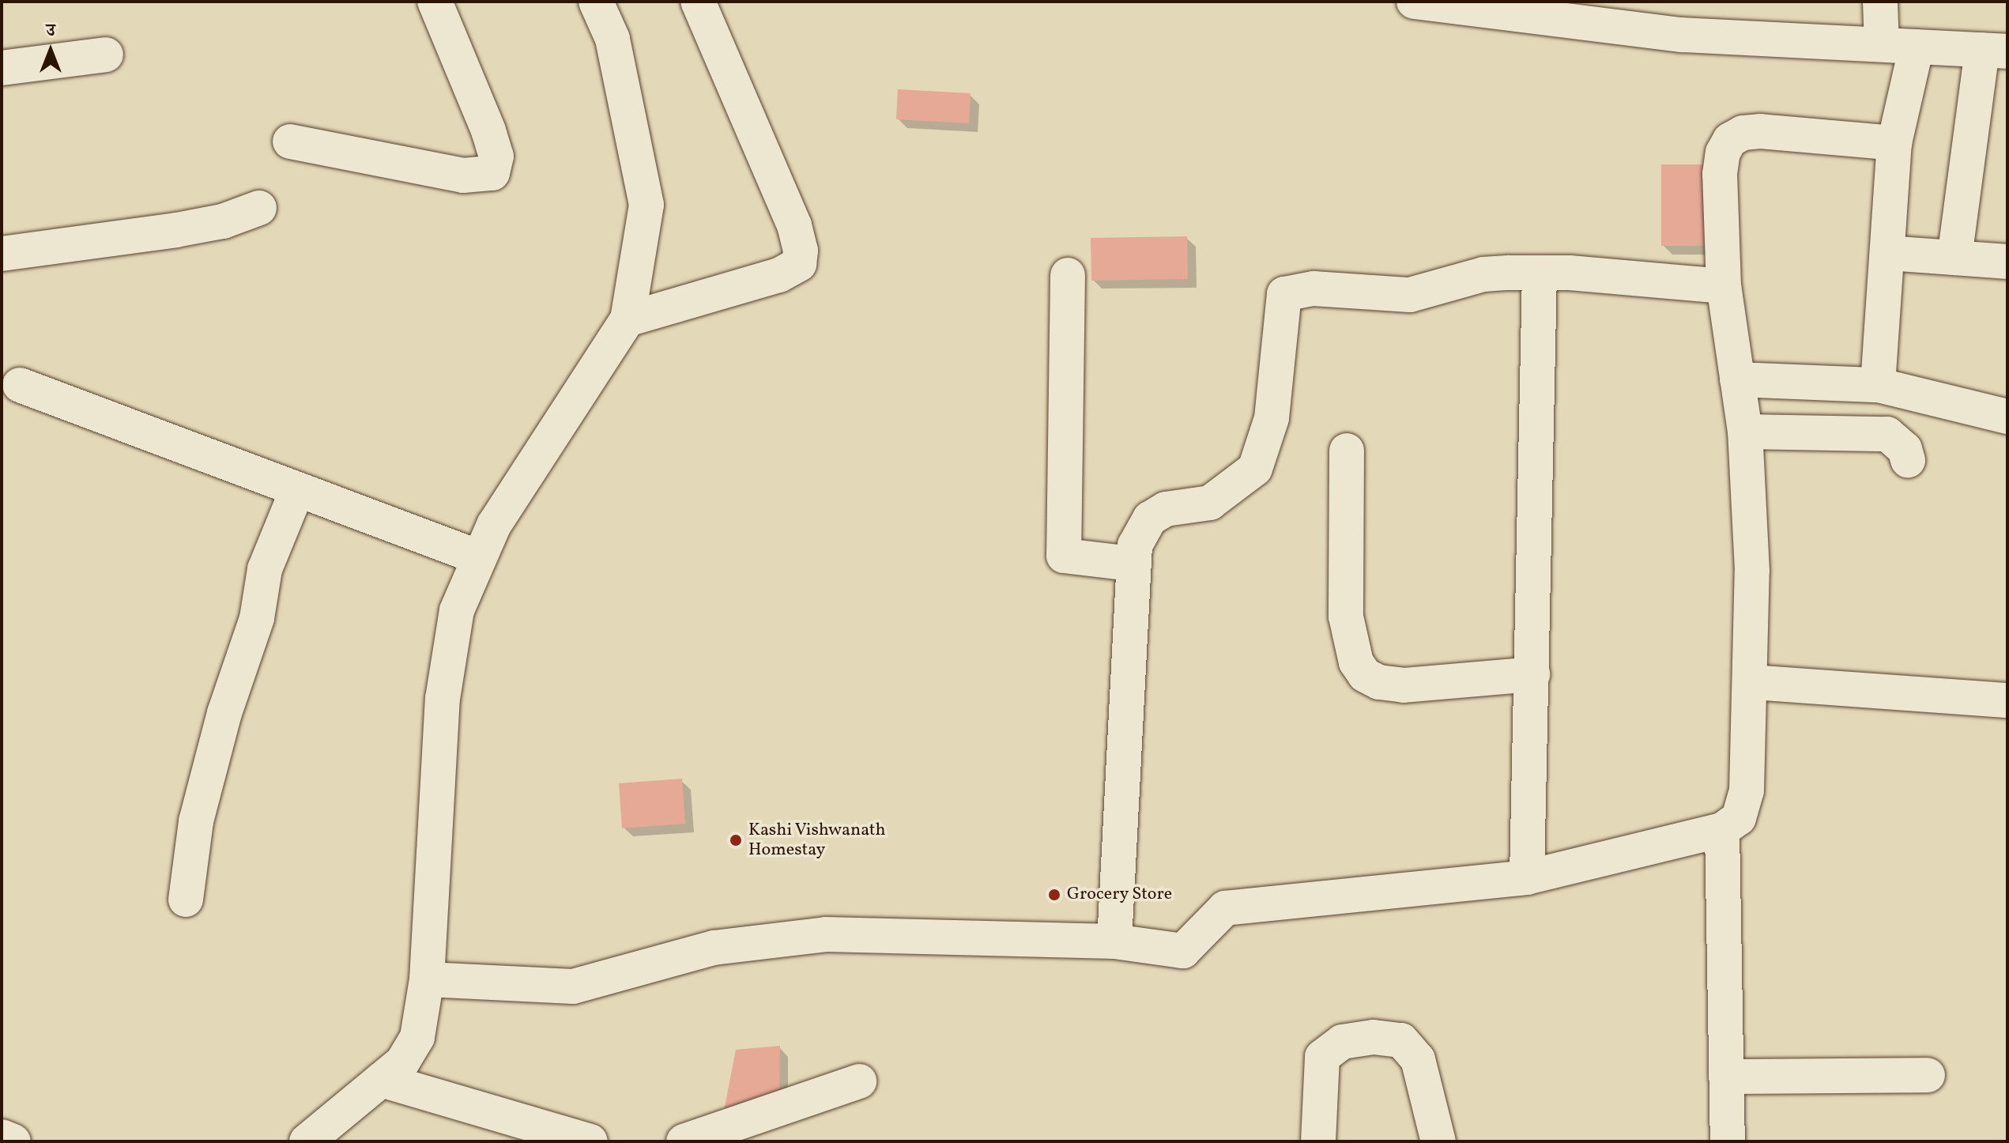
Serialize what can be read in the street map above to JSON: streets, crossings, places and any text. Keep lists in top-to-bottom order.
{
  "places": ["Kashi Vishwanath Homestay", "Grocery Store"],
  "north": "top"
}
